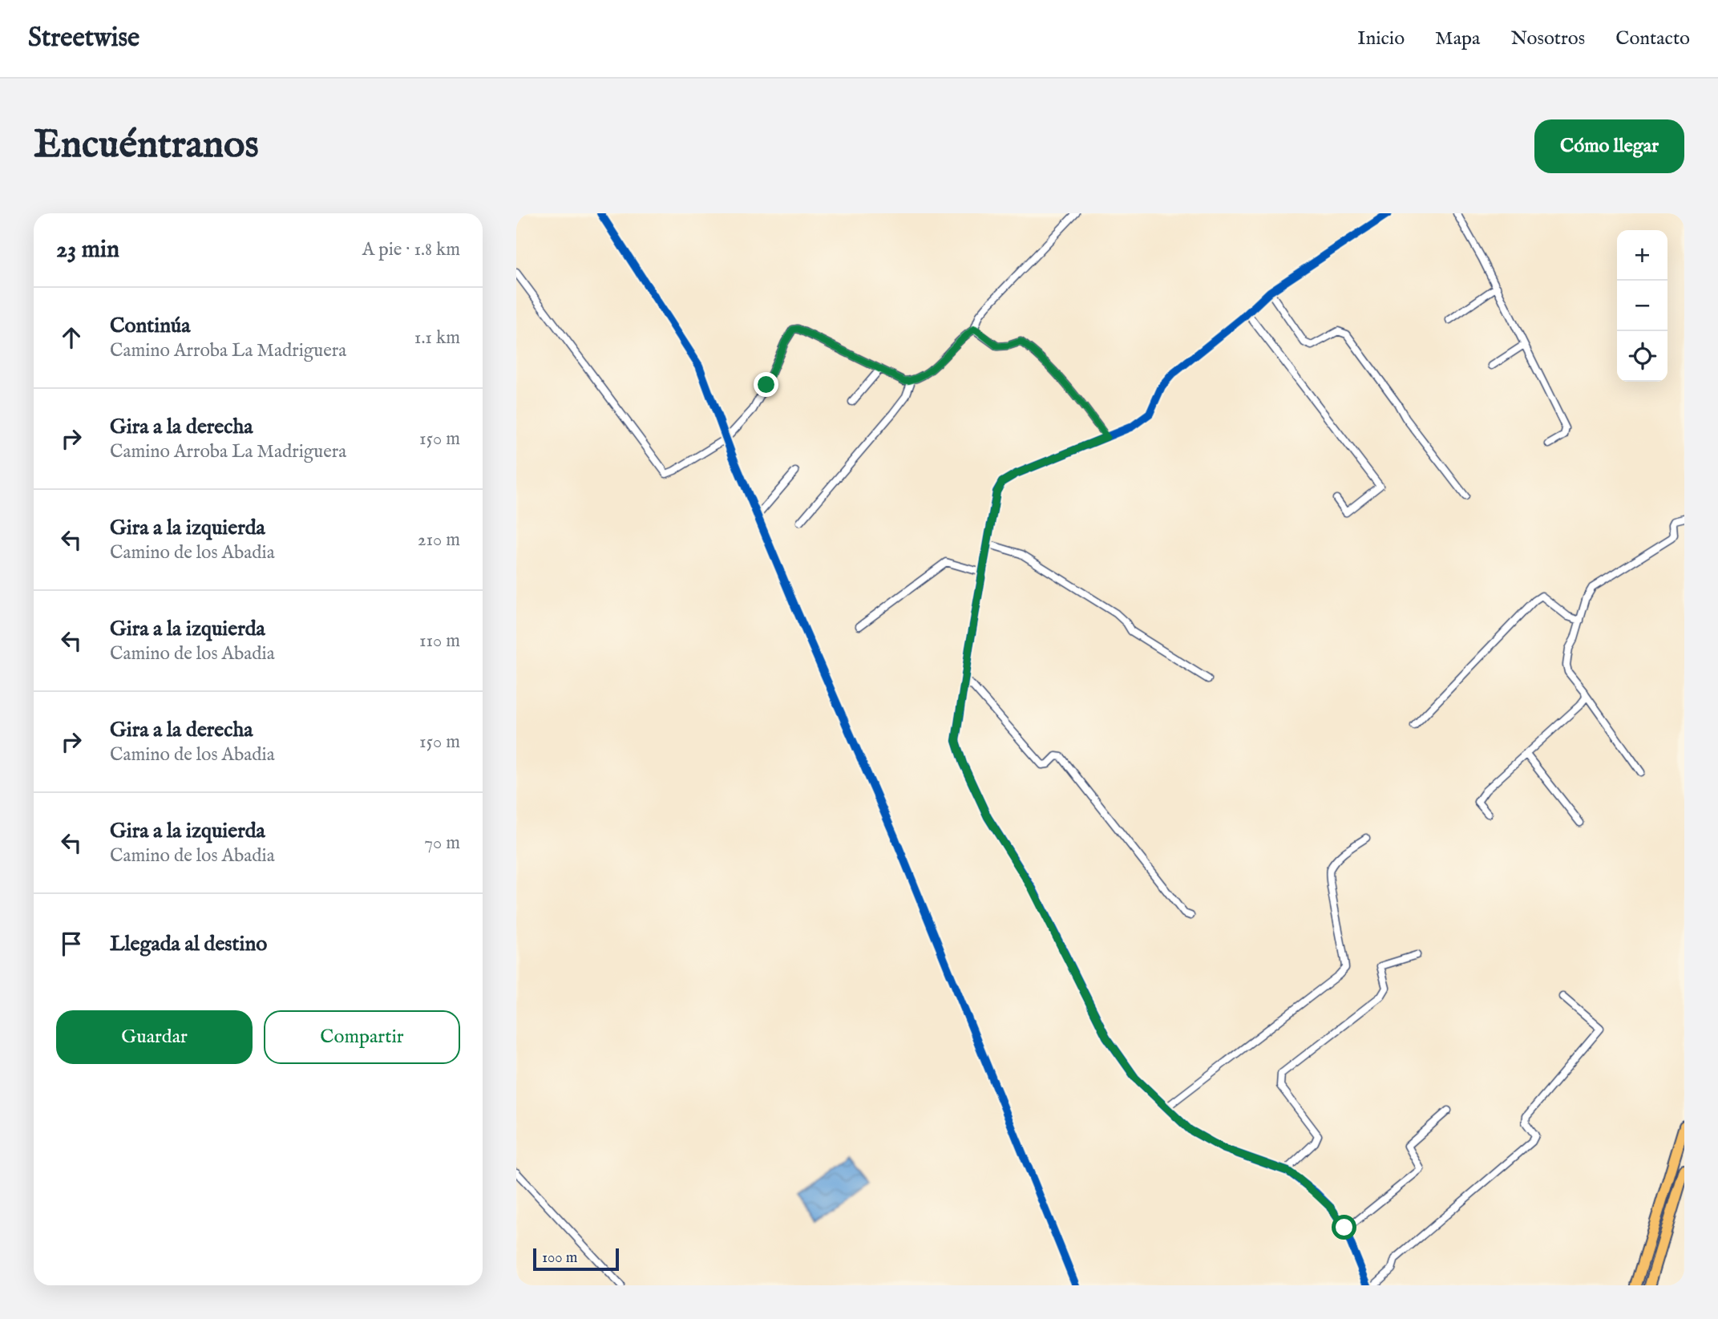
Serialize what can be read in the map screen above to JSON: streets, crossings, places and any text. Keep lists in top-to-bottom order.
{
  "scale_bar": "100 m",
  "page": {
    "header": "Streetwise",
    "nav": [
      "Inicio",
      "Mapa",
      "Nosotros",
      "Contacto"
    ],
    "buttons": [
      "Cómo llegar",
      ["Guardar", "Compartir"]
    ],
    "title": "Encuéntranos",
    "heading": ["23 min", "A pie · 1.8 km"],
    "map_buttons": ["+", "−"],
    "list": [
      ["Continúa", "Camino Arroba La Madriguera", "1.1 km"],
      ["Gira a la derecha", "Camino Arroba La Madriguera", "150 m"],
      ["Gira a la izquierda", "Camino de los Abadia", "210 m"],
      ["Gira a la izquierda", "Camino de los Abadia", "110 m"],
      ["Gira a la derecha", "Camino de los Abadia", "150 m"],
      ["Gira a la izquierda", "Camino de los Abadia", "70 m"],
      "Llegada al destino"
    ],
    "scale": "100 m"
  }
}
